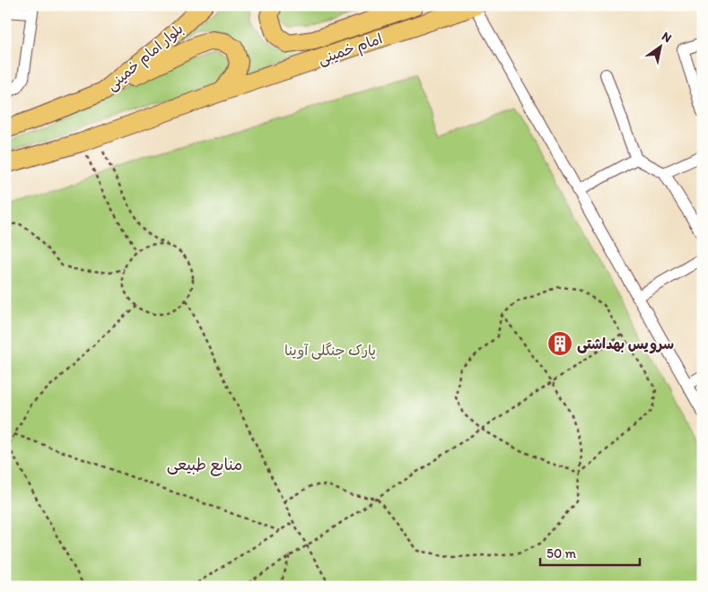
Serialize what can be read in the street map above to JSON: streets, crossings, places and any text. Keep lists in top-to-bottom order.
{
  "streets": {
    "main road": ["امام خمینی", "بلوار امام خمینی"]
  },
  "districts": ["منابع طبیعی"],
  "parks": ["پارک جنگلی آوینا"],
  "places": {
    "building": ["سرویس بهداشتی"]
  },
  "scale_bar": "50 m",
  "north": "top right"
}
